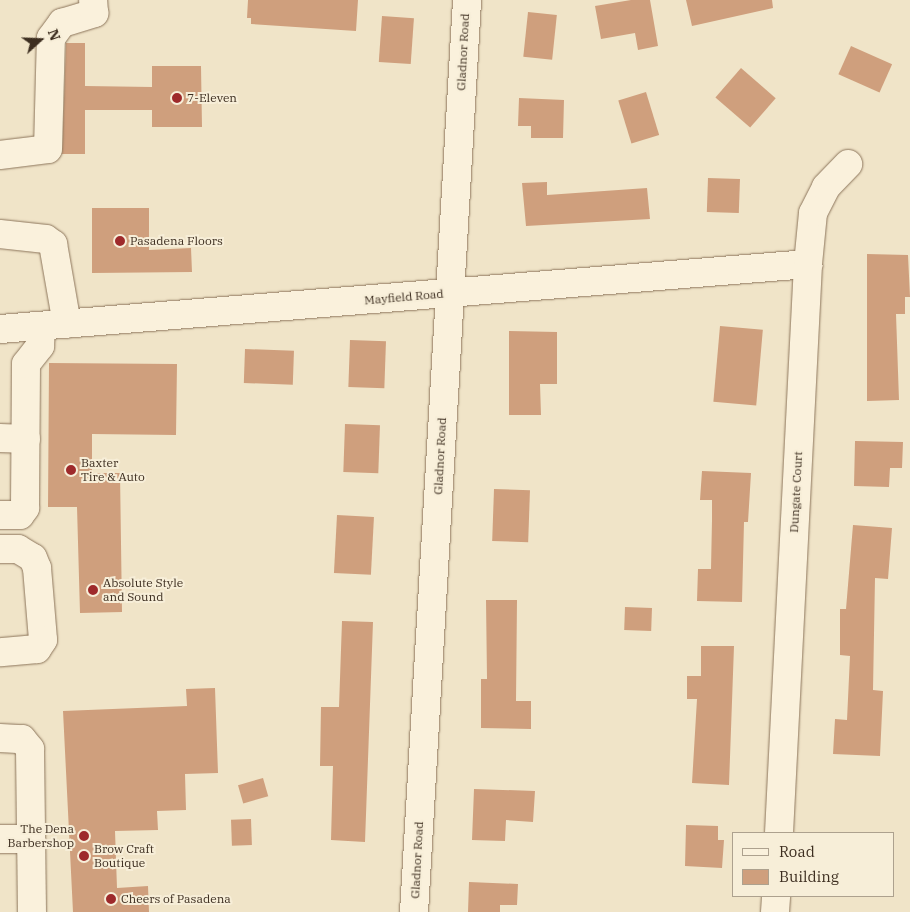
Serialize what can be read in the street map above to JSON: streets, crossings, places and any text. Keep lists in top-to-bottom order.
{
  "streets": {
    "street": ["Gladnor Road", "Mayfield Road", "Dungate Court"]
  },
  "crossings": [
    ["Gladnor Road", "Mayfield Road"],
    ["Mayfield Road", "Dungate Court"]
  ],
  "places": [
    "7-Eleven",
    "Pasadena Floors",
    "Baxter Tire & Auto",
    "Absolute Style and Sound",
    "The Dena Barbershop",
    "Brow Craft Boutique",
    "Cheers of Pasadena"
  ],
  "legend": ["Road", "Building"],
  "north": "right"
}
